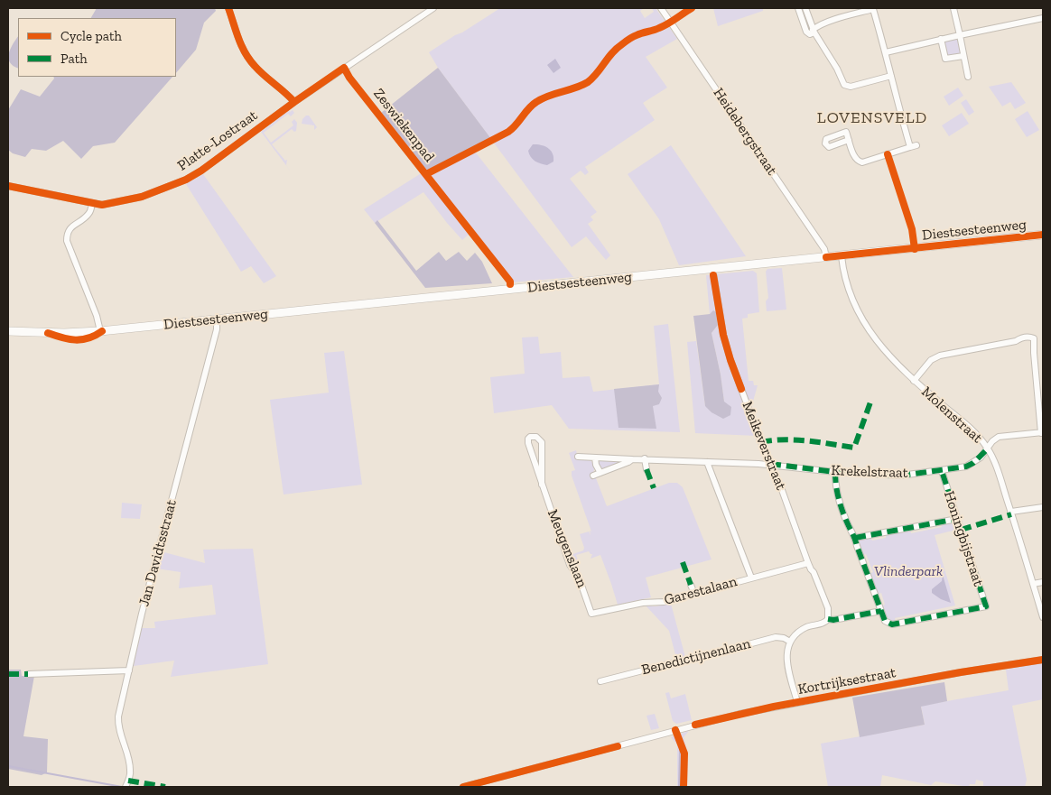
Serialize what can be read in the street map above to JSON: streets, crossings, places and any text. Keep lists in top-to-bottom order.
{
  "streets": {
    "main road": ["Diestsesteenweg"],
    "street": [
      "Heidebergstraat",
      "Platte-Lostraat",
      "Molenstraat",
      "Meikeverstraat",
      "Krekelstraat",
      "Honingbijstraat",
      "Meugenslaan",
      "Jan Davidtsstraat",
      "Garestalaan",
      "Benedictijnenlaan",
      "Kortrijksestraat"
    ],
    "cycle path": ["Zeswiekenpad"]
  },
  "crossings": [
    ["Heidebergstraat", "Diestsesteenweg"],
    ["Diestsesteenweg", "Molenstraat"],
    ["Diestsesteenweg", "Meikeverstraat"],
    ["Diestsesteenweg", "Jan Davidtsstraat"],
    ["Molenstraat", "Krekelstraat"],
    ["Meikeverstraat", "Krekelstraat"],
    ["Meikeverstraat", "Garestalaan"],
    ["Krekelstraat", "Honingbijstraat"],
    ["Meugenslaan", "Garestalaan"]
  ],
  "districts": ["LOVENSVELD"],
  "parks": ["Vlinderpark"],
  "legend": ["Cycle path", "Path"]
}
